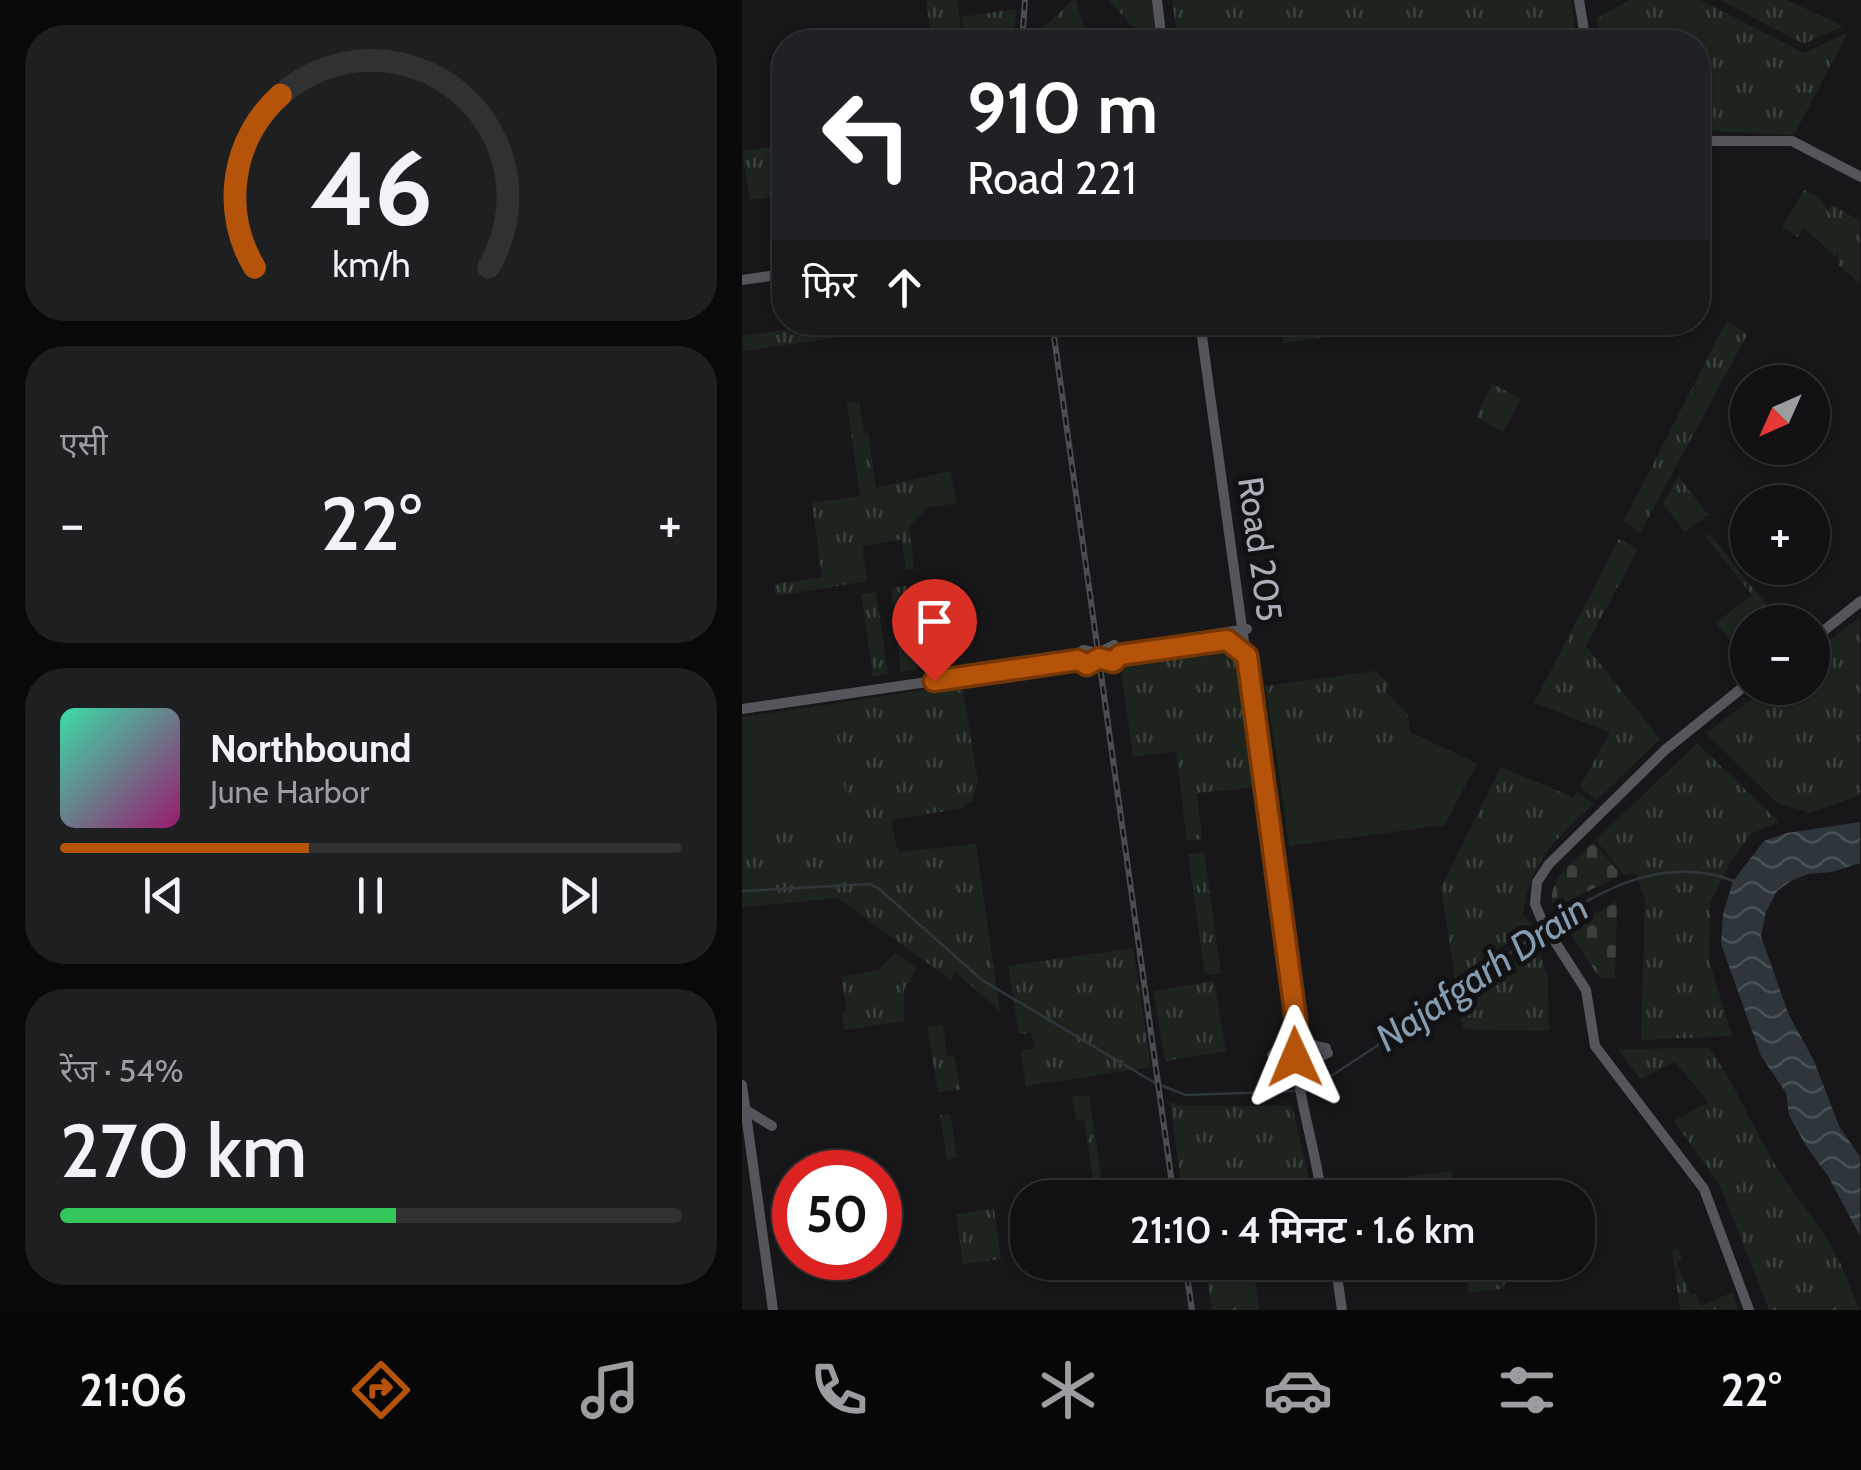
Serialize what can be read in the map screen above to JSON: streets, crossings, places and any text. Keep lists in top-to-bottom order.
{
  "streets": {
    "main road": ["Road 205"]
  },
  "water": ["Najafgarh Drain"],
  "north": "bottom left",
  "page": {
    "turn": ["910 m", "Road 221"],
    "then": "फिर",
    "tile": [
      "एसी",
      ["रेंज · 54%", "270 km"]
    ],
    "map_buttons": ["+", "−"],
    "heat": ["−", "22°", "+"],
    "song": ["Northbound", "June Harbor"],
    "limit": "50",
    "trip": "21:10 · 4 मिनट · 1.6 km",
    "tabs": ["21:06", "22°"],
    "gauge": ["46", "km/h"]
  }
}
